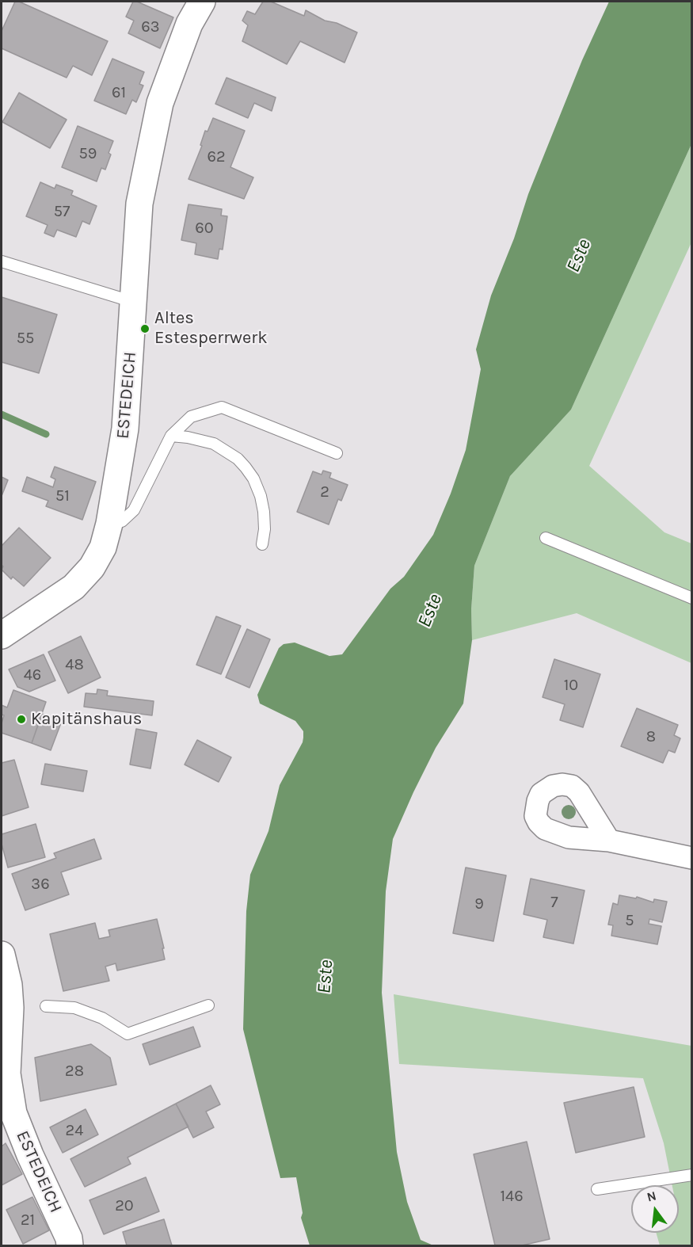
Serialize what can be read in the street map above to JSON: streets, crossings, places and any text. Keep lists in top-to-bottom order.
{
  "streets": {
    "street": ["ESTEDEICH"]
  },
  "water": ["Este"],
  "places": ["Altes Estesperrwerk", "Kapitänshaus"],
  "house_numbers": [
    "63",
    "61",
    "59",
    "62",
    "57",
    "60",
    "55",
    "2",
    "51",
    "48",
    "46",
    "10",
    "8",
    "36",
    "7",
    "9",
    "5",
    "28",
    "24",
    "146",
    "20",
    "21"
  ],
  "north": "top"
}
